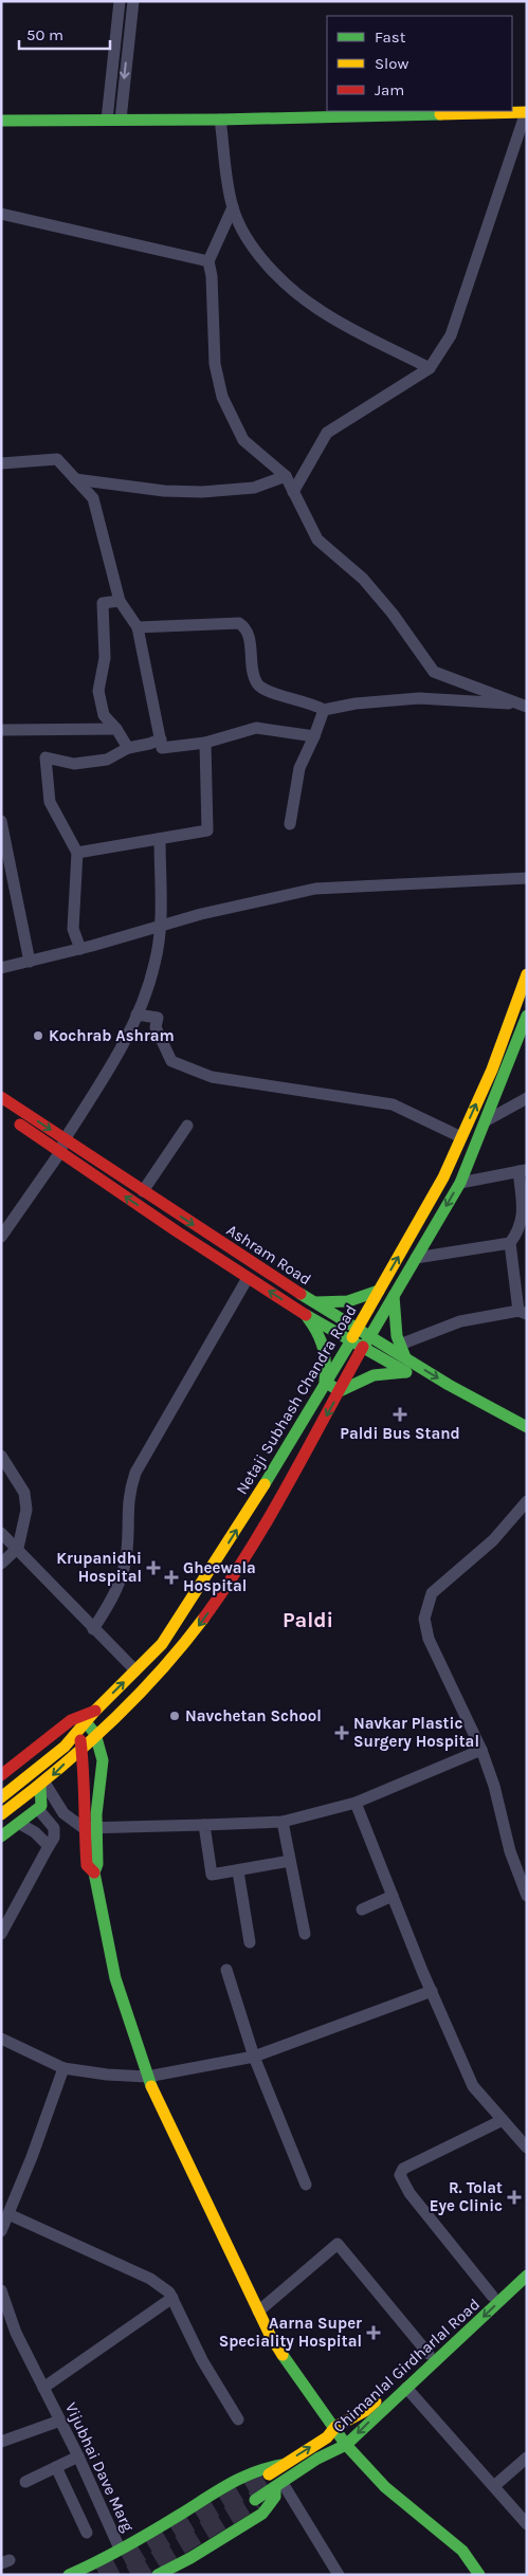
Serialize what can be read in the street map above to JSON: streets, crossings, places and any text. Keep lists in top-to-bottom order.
{
  "streets": {
    "main road": [
      "Ashram Road",
      "Netaji Subhash Chandra Road",
      "Chimanlal Girdharlal Road",
      "Vijubhai Dave Marg"
    ]
  },
  "crossings": [
    ["Ashram Road", "Netaji Subhash Chandra Road"],
    ["Chimanlal Girdharlal Road", "Vijubhai Dave Marg"]
  ],
  "districts": ["Paldi"],
  "places": {
    "other": ["Kochrab Ashram", "Navchetan School"],
    "health": [
      "Paldi Bus Stand",
      "Krupanidhi Hospital",
      "Gheewala Hospital",
      "Navkar Plastic Surgery Hospital",
      "R. Tolat Eye Clinic",
      "Aarna Super Speciality Hospital"
    ]
  },
  "legend": ["Fast", "Slow", "Jam"],
  "scale_bar": "50 m"
}
